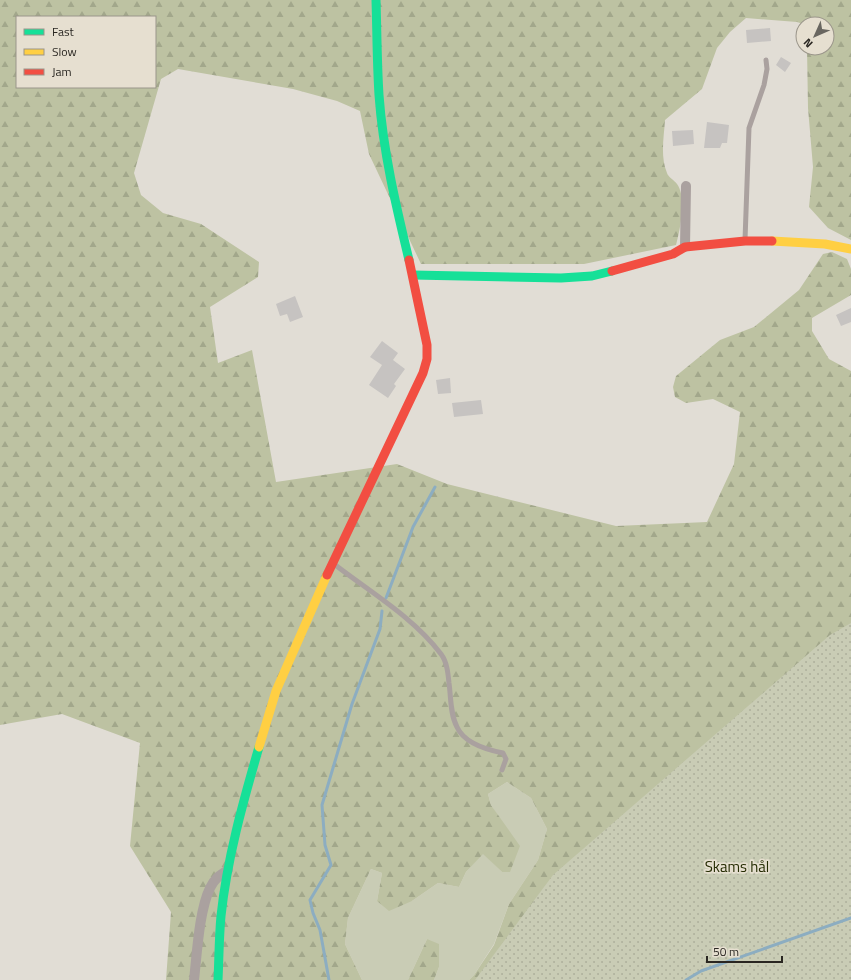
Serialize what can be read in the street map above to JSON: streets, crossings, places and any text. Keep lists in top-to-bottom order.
{
  "parks": ["Skams hål"],
  "legend": ["Fast", "Slow", "Jam"],
  "scale_bar": "50 m",
  "north": "bottom left"
}
